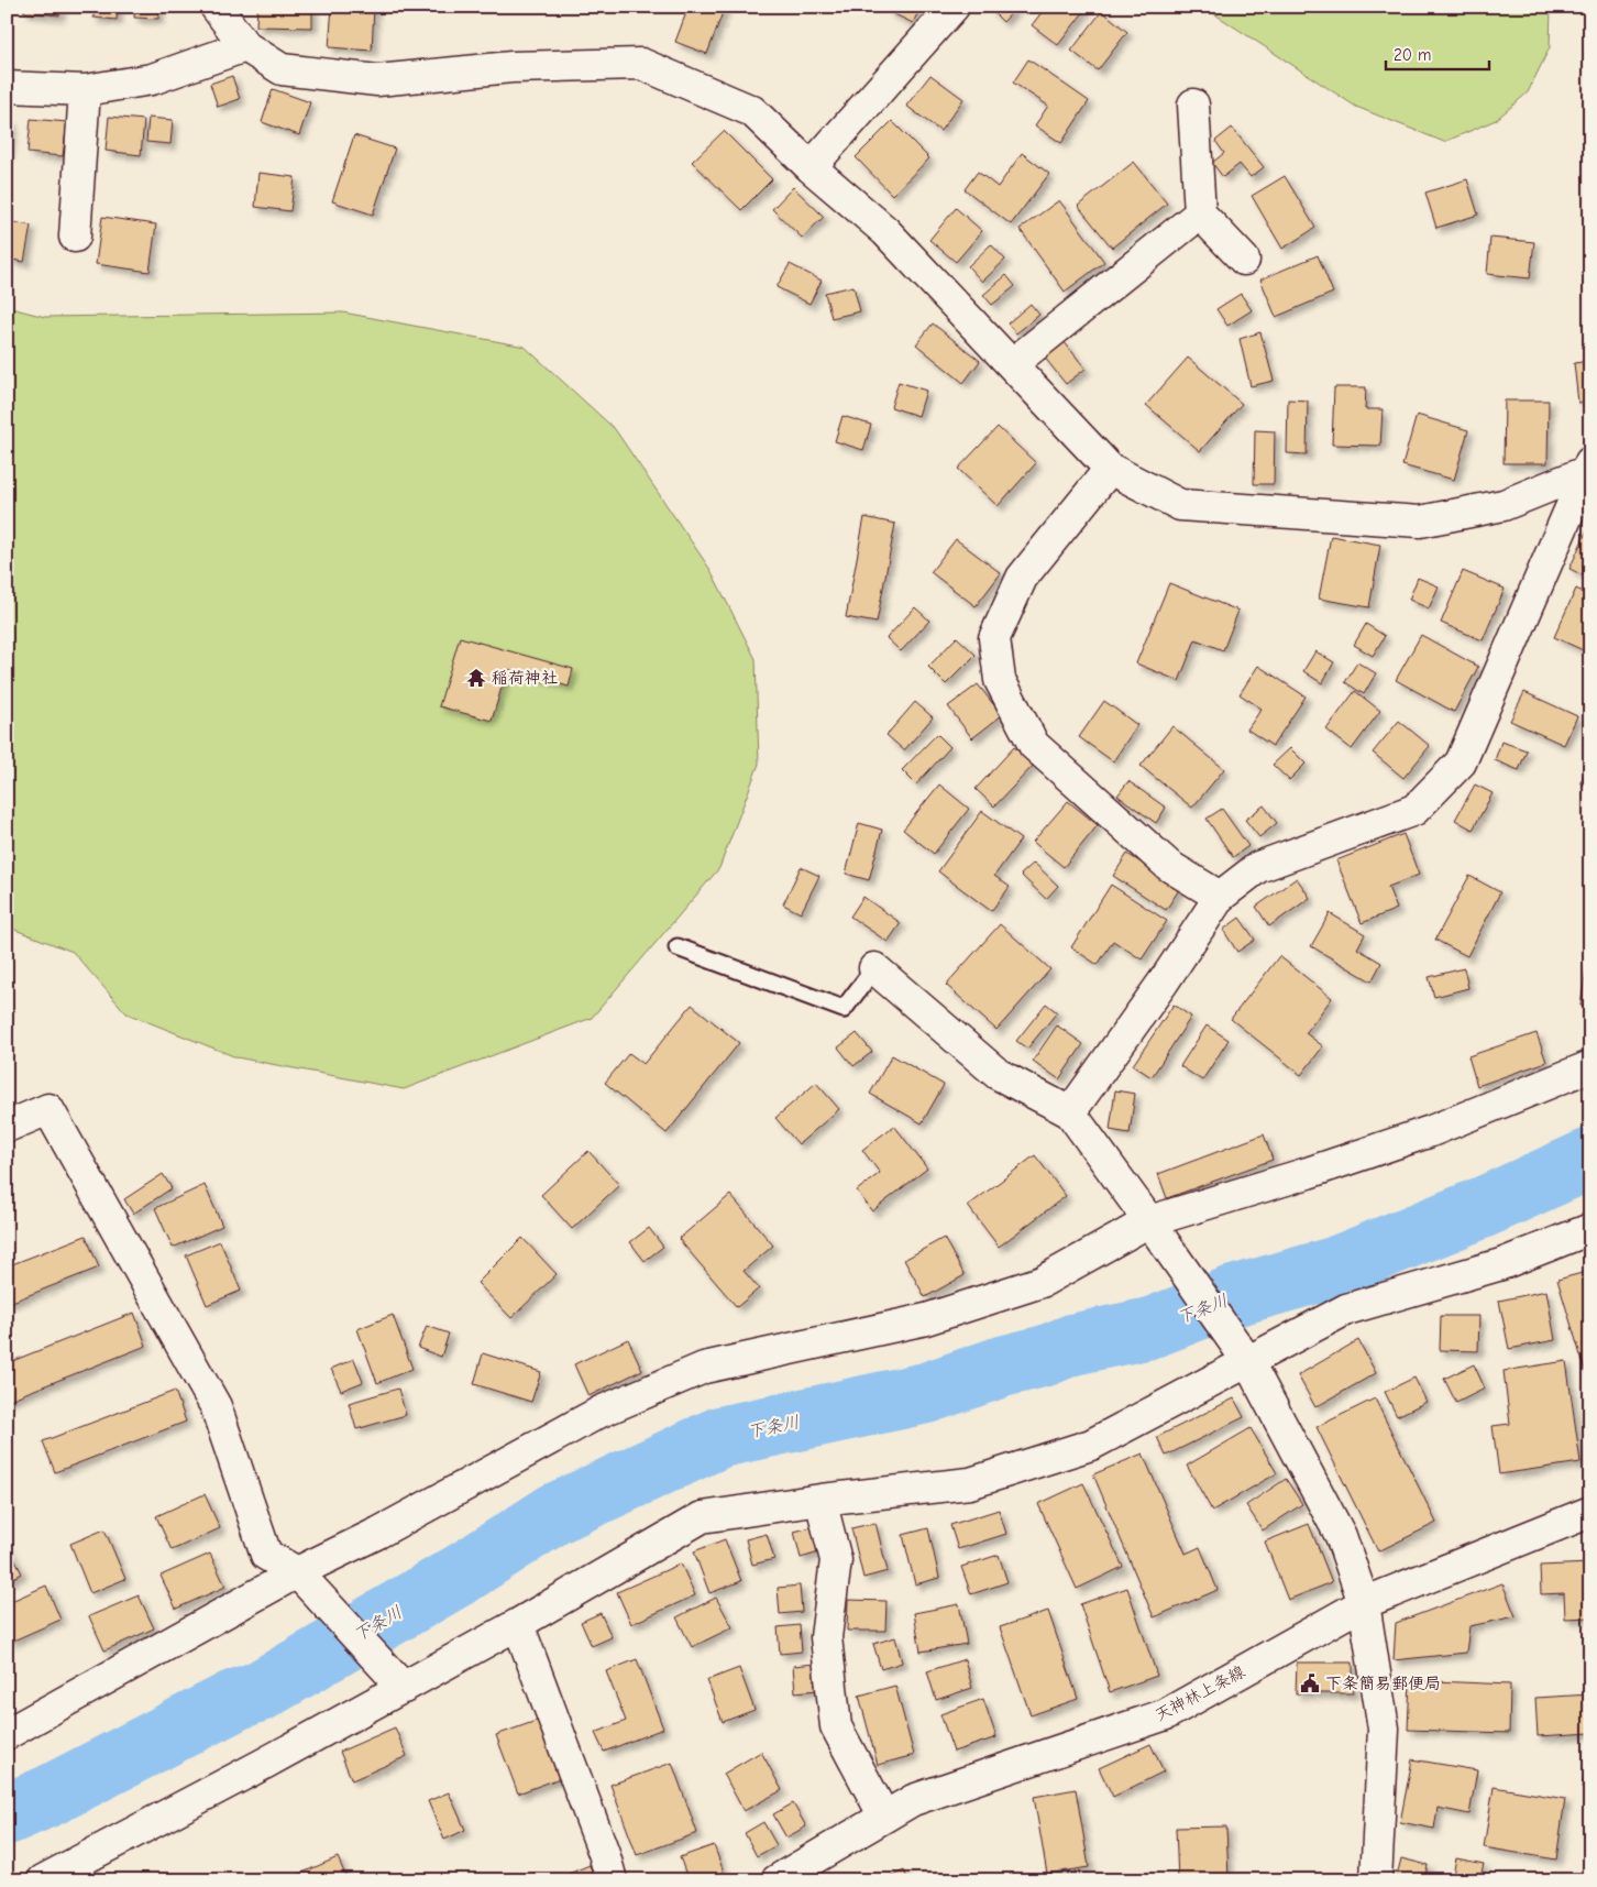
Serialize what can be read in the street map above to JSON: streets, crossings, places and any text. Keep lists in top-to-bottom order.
{
  "streets": {
    "street": ["天神林上条線"]
  },
  "water": ["下条川"],
  "places": {
    "temple": ["稲荷神社"],
    "public building": ["下条簡易郵便局"]
  },
  "scale_bar": "20 m"
}
